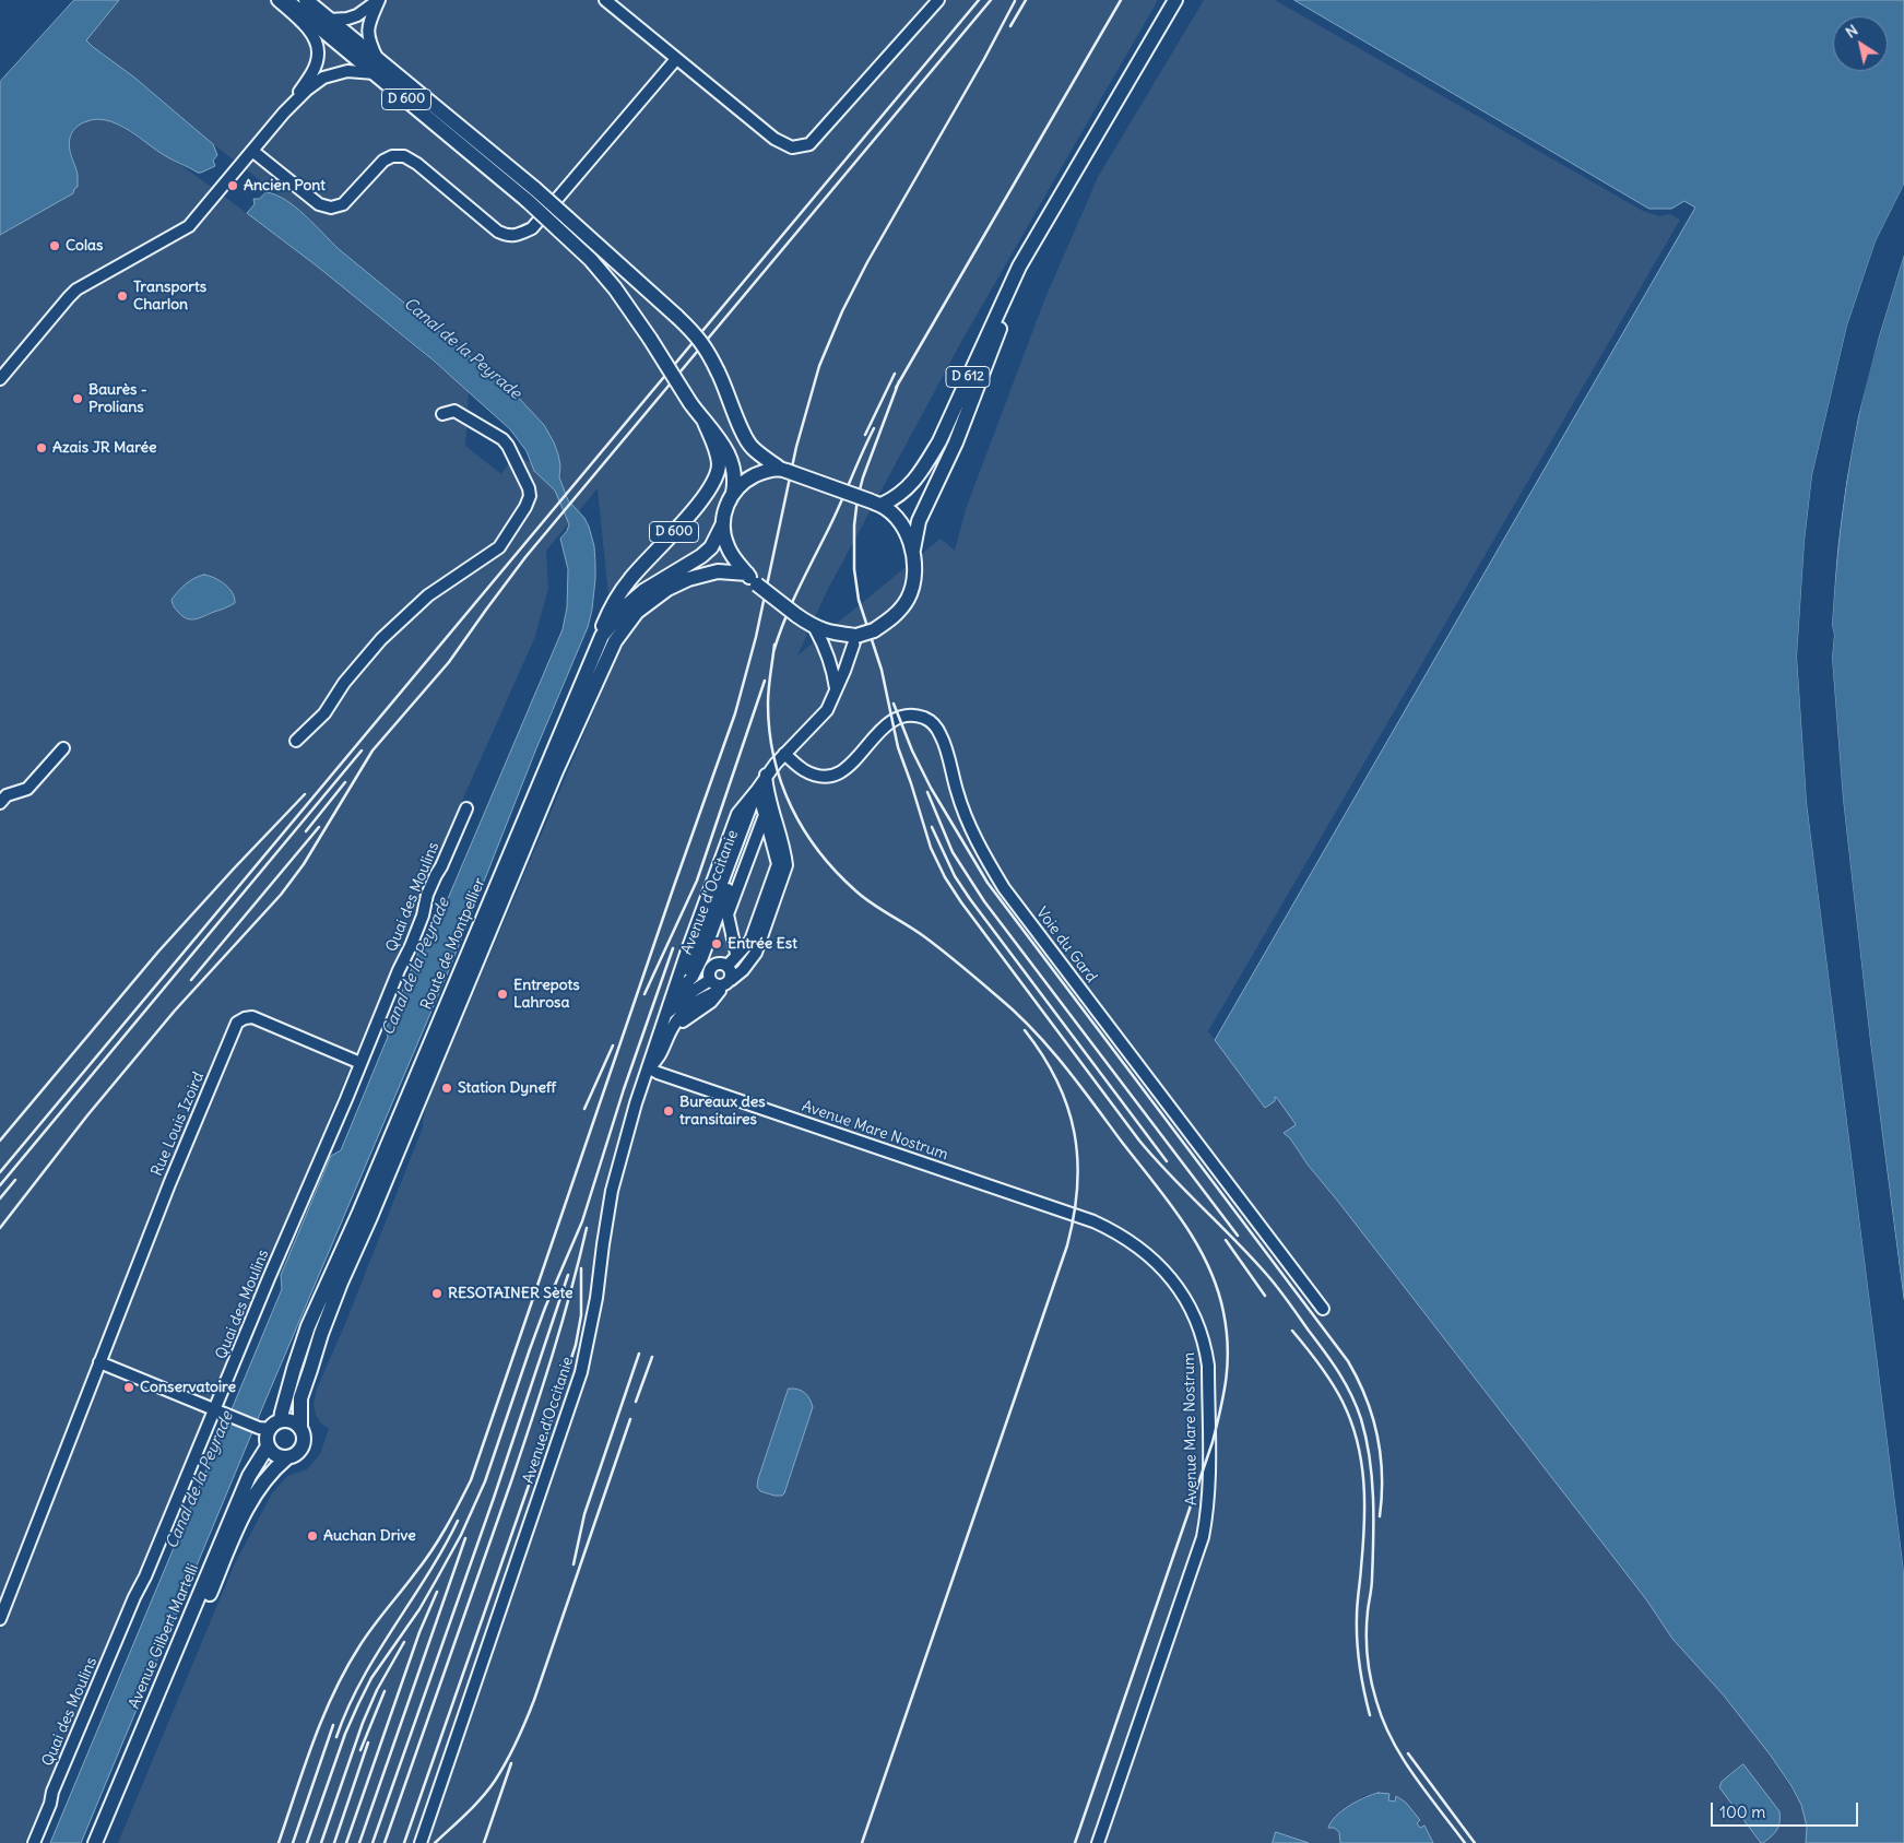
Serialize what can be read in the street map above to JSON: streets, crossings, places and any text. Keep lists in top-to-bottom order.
{
  "streets": {
    "main road": [
      "D 600",
      "D 612",
      "Route de Montpellier",
      "Avenue Gilbert Martelli"
    ],
    "street": [
      "Avenue d'Occitanie",
      "Quai des Moulins",
      "Voie du Gard",
      "Rue Louis Izoird",
      "Avenue Mare Nostrum"
    ]
  },
  "crossings": [
    ["D 600", "D 612"],
    ["D 600", "Avenue d'Occitanie"],
    ["D 600", "Route de Montpellier"],
    ["D 612", "Avenue d'Occitanie"],
    ["D 612", "Route de Montpellier"],
    ["Avenue d'Occitanie", "Route de Montpellier"],
    ["Avenue d'Occitanie", "Voie du Gard"],
    ["Avenue d'Occitanie", "Avenue Mare Nostrum"],
    ["Quai des Moulins", "Rue Louis Izoird"],
    ["Route de Montpellier", "Avenue Gilbert Martelli"]
  ],
  "water": ["Canal de la Peyrade"],
  "places": [
    "Ancien Pont",
    "Colas",
    "Transports Charlon",
    "Baurès - Prolians",
    "Azais JR Marée",
    "Entrée Est",
    "Entrepots Lahrosa",
    "Station Dyneff",
    "Bureaux des transitaires",
    "RESOTAINER Sète",
    "Conservatoire",
    "Auchan Drive"
  ],
  "scale_bar": "100 m",
  "north": "top left"
}
